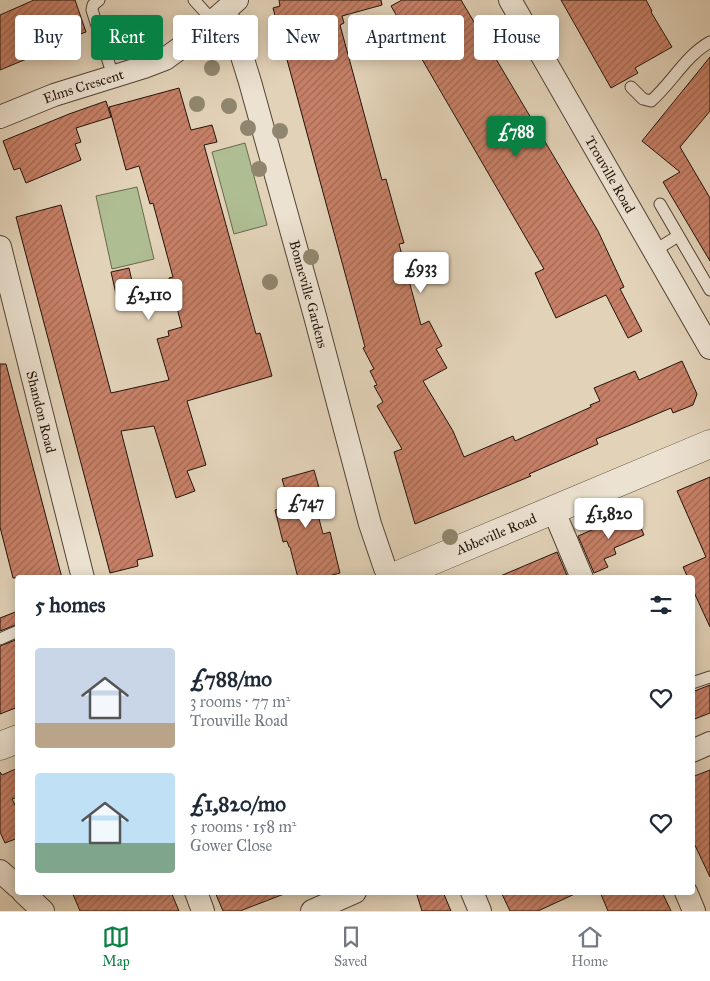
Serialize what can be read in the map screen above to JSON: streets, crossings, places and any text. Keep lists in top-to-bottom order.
{
  "streets": {
    "street": [
      "Elms Crescent",
      "Trouville Road",
      "Bonneville Gardens",
      "Shandon Road",
      "Abbeville Road"
    ]
  },
  "crossings": [
    ["Elms Crescent", "Bonneville Gardens"]
  ],
  "page": {
    "chip": [
      "Buy",
      "Rent",
      "Filters",
      "New",
      "Apartment",
      "House"
    ],
    "price": [
      "£788",
      "£933",
      "£2,110",
      "£747",
      "£1,820"
    ],
    "heading": "5 homes",
    "list": [
      {
        "name": "£788/mo",
        "note": "3 rooms · 77 m² · Trouville Road"
      },
      {
        "name": "£1,820/mo",
        "note": "5 rooms · 158 m² · Gower Close"
      }
    ],
    "tabs": ["Map", "Saved", "Home"]
  }
}
